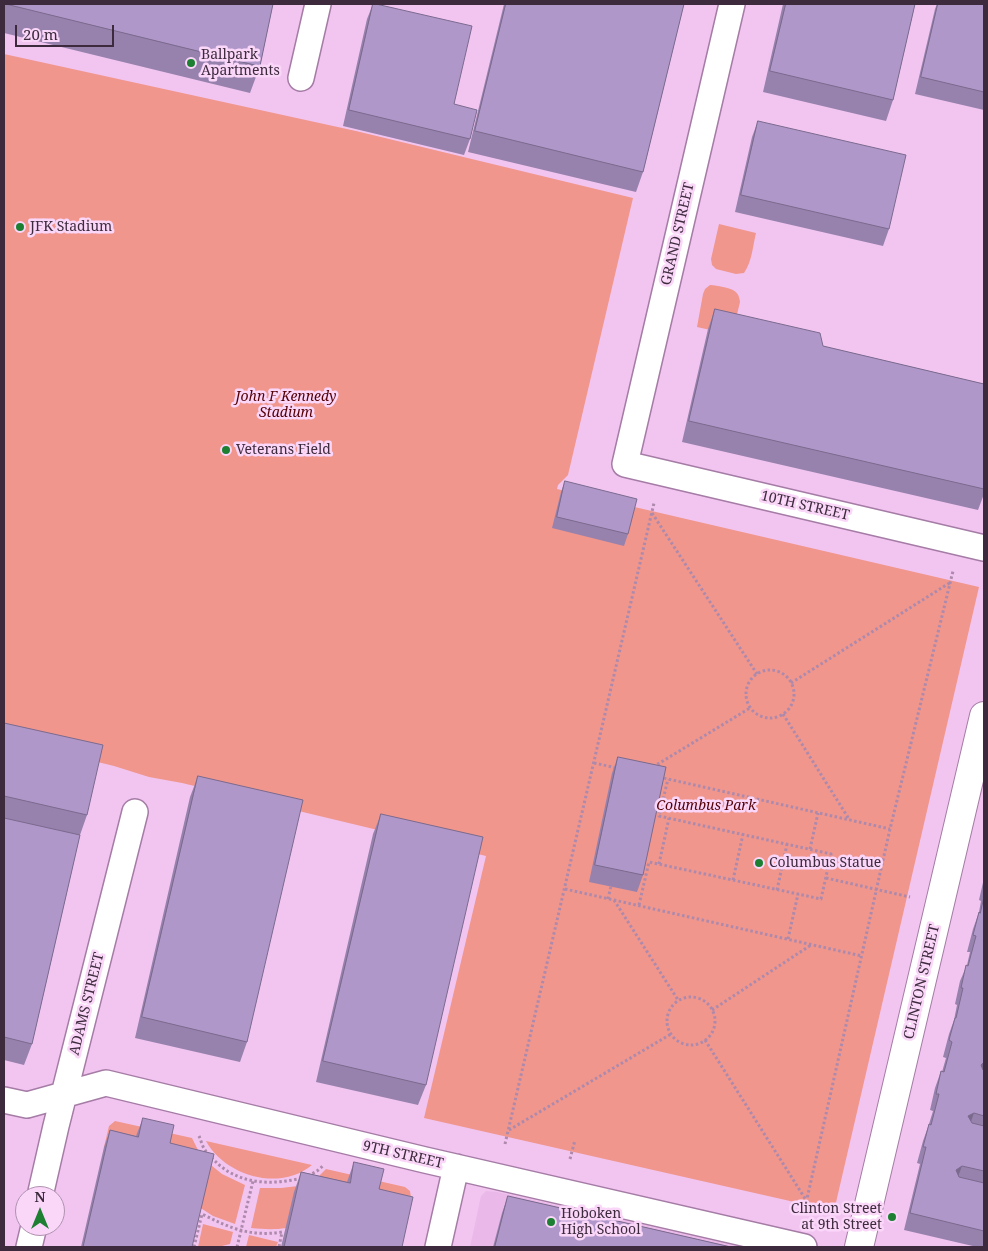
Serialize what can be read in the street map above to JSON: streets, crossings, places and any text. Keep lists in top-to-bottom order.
{
  "streets": {
    "street": [
      "GRAND STREET",
      "10TH STREET",
      "CLINTON STREET",
      "ADAMS STREET",
      "9TH STREET"
    ]
  },
  "crossings": [
    ["GRAND STREET", "10TH STREET"],
    ["ADAMS STREET", "9TH STREET"]
  ],
  "parks": ["John F Kennedy Stadium", "Columbus Park"],
  "places": [
    "Ballpark Apartments",
    "JFK Stadium",
    "Veterans Field",
    "Columbus Statue",
    "Clinton Street at 9th Street",
    "Hoboken High School"
  ],
  "scale_bar": "20 m",
  "north": "top"
}
